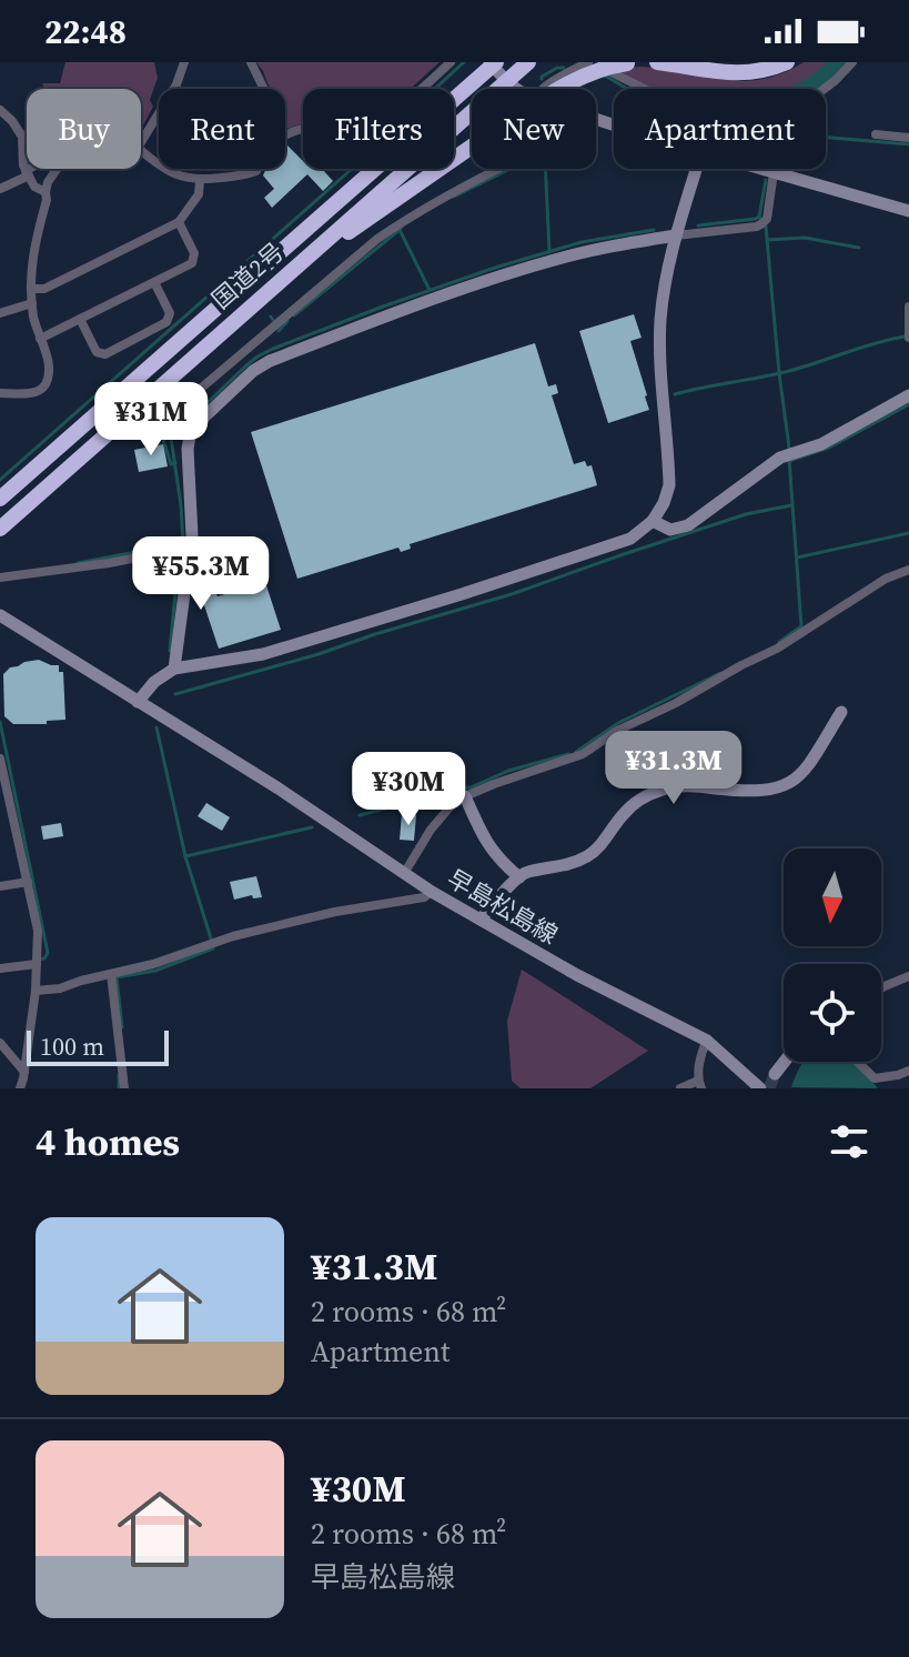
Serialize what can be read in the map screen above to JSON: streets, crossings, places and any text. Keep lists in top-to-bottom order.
{
  "streets": {
    "highway": ["国道2号"],
    "street": ["早島松島線"]
  },
  "scale_bar": "100 m",
  "north": "bottom",
  "page": {
    "status": "22:48",
    "chip": [
      "Buy",
      "Rent",
      "Filters",
      "New",
      "Apartment"
    ],
    "price": [
      "¥31M",
      "¥55.3M",
      "¥31.3M",
      "¥30M"
    ],
    "scale": "100 m",
    "heading": "4 homes",
    "list": [
      {
        "name": "¥31.3M",
        "note": "2 rooms · 68 m² · Apartment"
      },
      {
        "name": "¥30M",
        "note": "2 rooms · 68 m² · 早島松島線"
      }
    ]
  }
}
